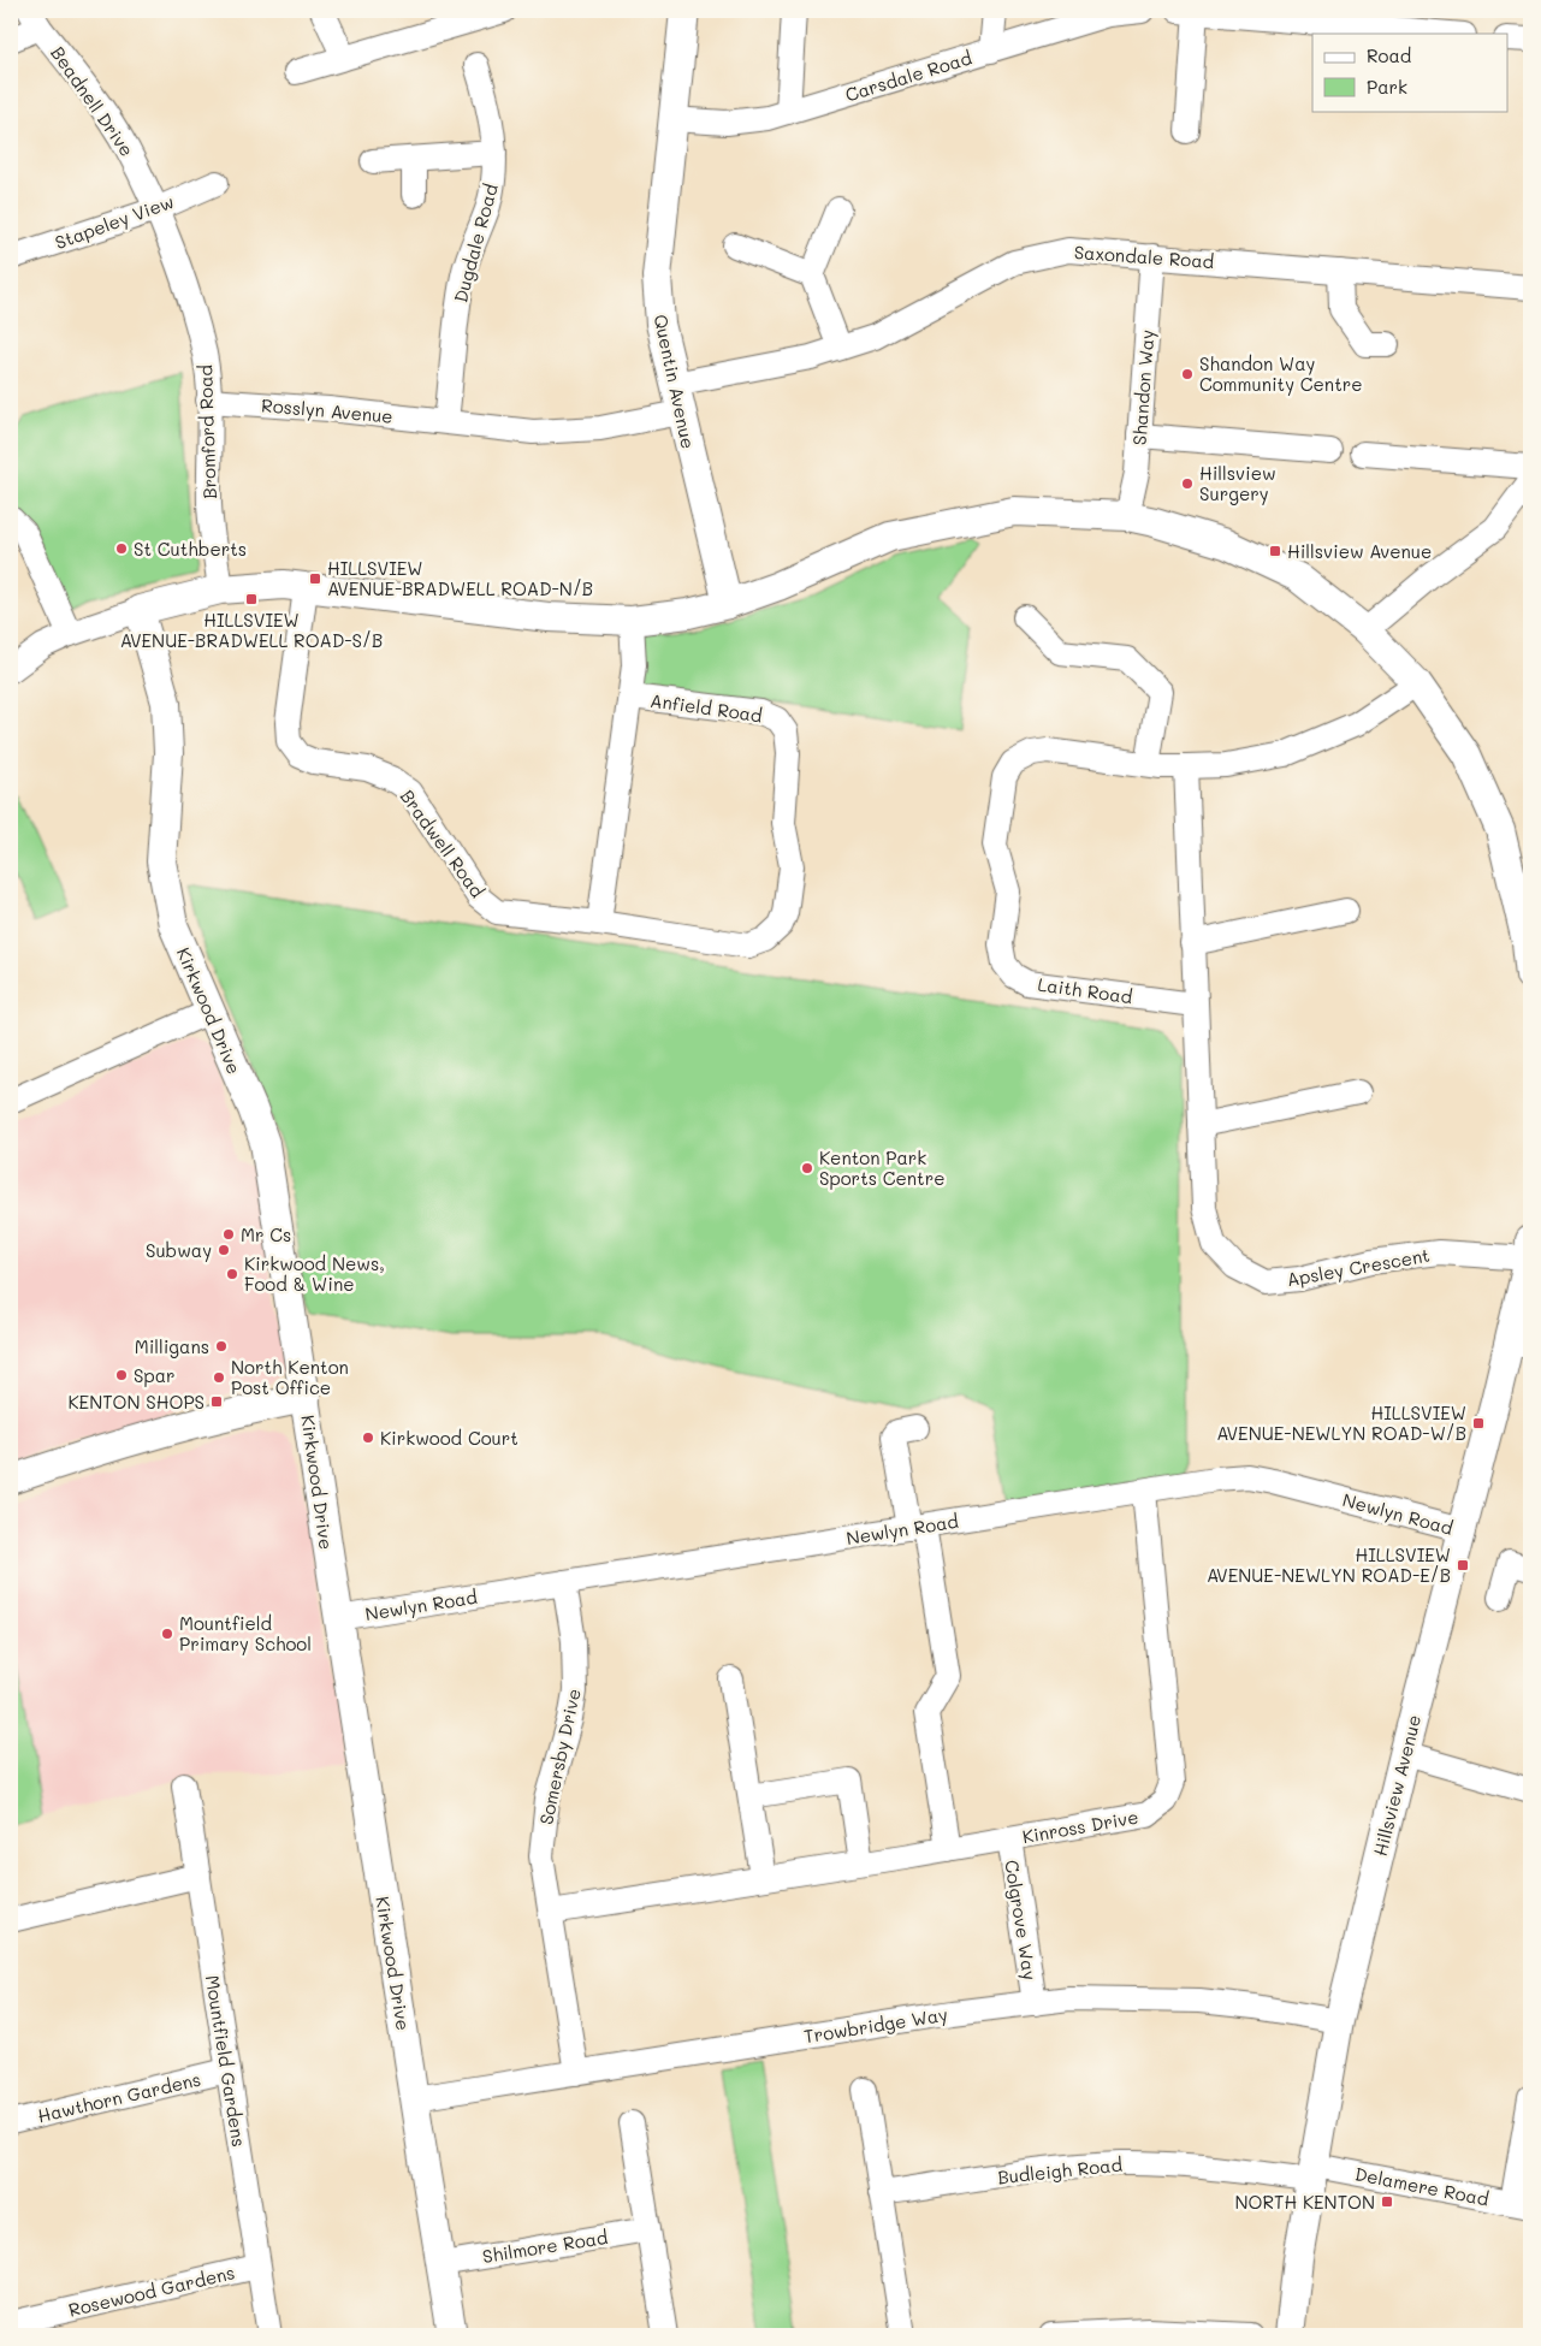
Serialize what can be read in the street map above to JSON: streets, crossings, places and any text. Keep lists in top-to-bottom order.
{
  "streets": {
    "street": [
      "Carsdale Road",
      "Beadnell Drive",
      "Stapeley View",
      "Dugdale Road",
      "Saxondale Road",
      "Quentin Avenue",
      "Shandon Way",
      "Rosslyn Avenue",
      "Bromford Road",
      "Anfield Road",
      "Bradwell Road",
      "Laith Road",
      "Kirkwood Drive",
      "Apsley Crescent",
      "Newlyn Road",
      "Somersby Drive",
      "Hillsview Avenue",
      "Kinross Drive",
      "Colgrove Way",
      "Trowbridge Way",
      "Mountfield Gardens",
      "Hawthorn Gardens",
      "Budleigh Road",
      "Delamere Road",
      "Shilmore Road",
      "Rosewood Gardens"
    ]
  },
  "crossings": [
    ["Carsdale Road", "Quentin Avenue"],
    ["Beadnell Drive", "Stapeley View"],
    ["Beadnell Drive", "Bromford Road"],
    ["Stapeley View", "Bromford Road"],
    ["Dugdale Road", "Rosslyn Avenue"],
    ["Saxondale Road", "Quentin Avenue"],
    ["Saxondale Road", "Shandon Way"],
    ["Quentin Avenue", "Rosslyn Avenue"],
    ["Rosslyn Avenue", "Bromford Road"],
    ["Anfield Road", "Bradwell Road"],
    ["Laith Road", "Apsley Crescent"],
    ["Kirkwood Drive", "Newlyn Road"],
    ["Kirkwood Drive", "Trowbridge Way"],
    ["Kirkwood Drive", "Shilmore Road"],
    ["Apsley Crescent", "Hillsview Avenue"],
    ["Newlyn Road", "Somersby Drive"],
    ["Newlyn Road", "Hillsview Avenue"],
    ["Newlyn Road", "Kinross Drive"],
    ["Somersby Drive", "Kinross Drive"],
    ["Somersby Drive", "Trowbridge Way"],
    ["Hillsview Avenue", "Trowbridge Way"],
    ["Hillsview Avenue", "Budleigh Road"],
    ["Hillsview Avenue", "Delamere Road"],
    ["Kinross Drive", "Colgrove Way"],
    ["Colgrove Way", "Trowbridge Way"],
    ["Mountfield Gardens", "Hawthorn Gardens"],
    ["Mountfield Gardens", "Rosewood Gardens"],
    ["Budleigh Road", "Delamere Road"]
  ],
  "places": {
    "other": [
      "Shandon Way Community Centre",
      "Hillsview Surgery",
      "St Cuthberts",
      "Kenton Park Sports Centre",
      "Mr Cs",
      "Subway",
      "Kirkwood News, Food & Wine",
      "Milligans",
      "Spar",
      "North Kenton Post Office",
      "Kirkwood Court",
      "Mountfield Primary School"
    ],
    "transit": [
      "Hillsview Avenue",
      "HILLSVIEW AVENUE-BRADWELL ROAD-N/B",
      "HILLSVIEW AVENUE-BRADWELL ROAD-S/B",
      "KENTON SHOPS",
      "HILLSVIEW AVENUE-NEWLYN ROAD-W/B",
      "HILLSVIEW AVENUE-NEWLYN ROAD-E/B",
      "NORTH KENTON"
    ]
  },
  "legend": ["Road", "Park"]
}
